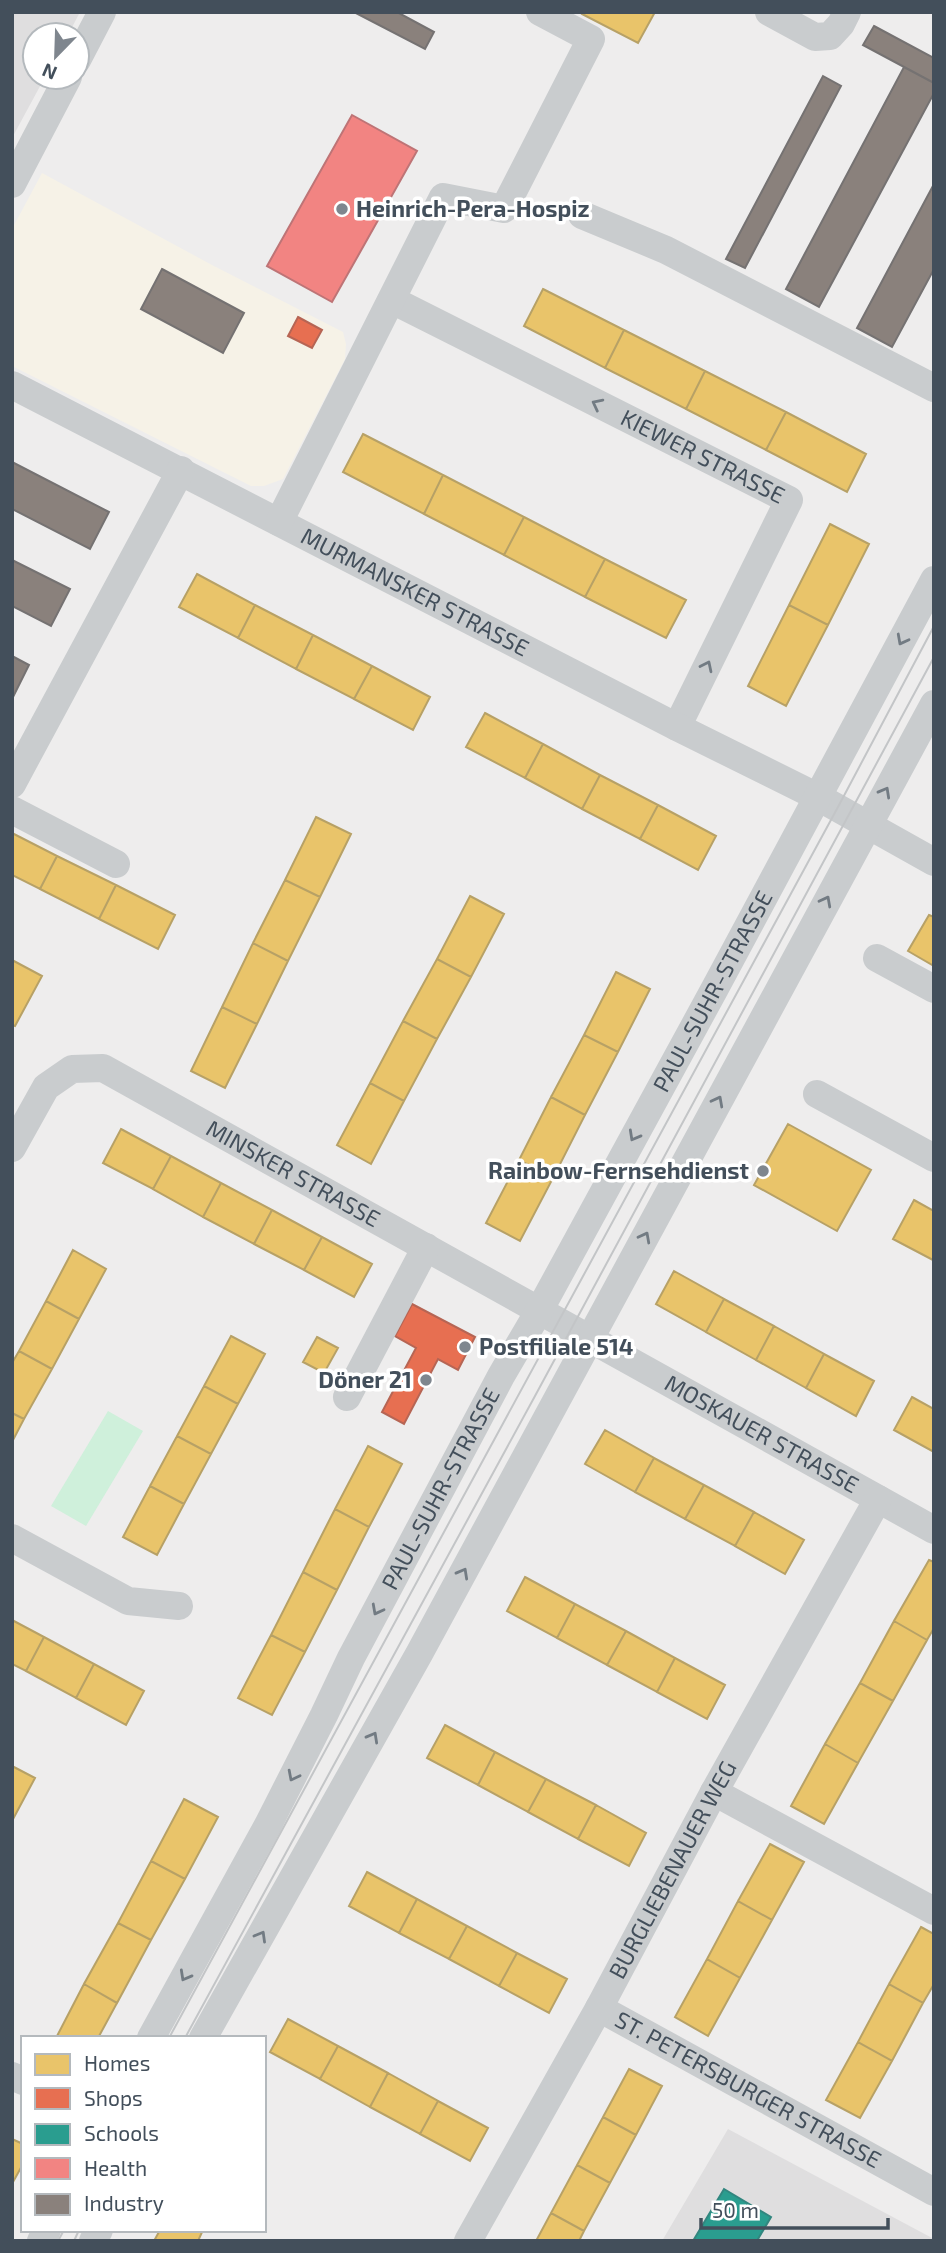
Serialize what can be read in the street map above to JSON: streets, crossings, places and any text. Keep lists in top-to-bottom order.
{
  "streets": {
    "street": [
      "KIEWER STRASSE",
      "MURMANSKER STRASSE",
      "PAUL-SUHR-STRASSE",
      "MINSKER STRASSE",
      "MOSKAUER STRASSE",
      "BURGLIEBENAUER WEG",
      "ST. PETERSBURGER STRASSE"
    ]
  },
  "crossings": [
    ["KIEWER STRASSE", "MURMANSKER STRASSE"],
    ["MURMANSKER STRASSE", "PAUL-SUHR-STRASSE"],
    ["PAUL-SUHR-STRASSE", "MINSKER STRASSE"],
    ["PAUL-SUHR-STRASSE", "MOSKAUER STRASSE"],
    ["MINSKER STRASSE", "MOSKAUER STRASSE"],
    ["MOSKAUER STRASSE", "BURGLIEBENAUER WEG"],
    ["BURGLIEBENAUER WEG", "ST. PETERSBURGER STRASSE"]
  ],
  "places": [
    "Heinrich-Pera-Hospiz",
    "Rainbow-Fernsehdienst",
    "Postfiliale 514",
    "Döner 21"
  ],
  "legend": [
    "Homes",
    "Shops",
    "Schools",
    "Health",
    "Industry"
  ],
  "scale_bar": "50 m",
  "north": "bottom left"
}
